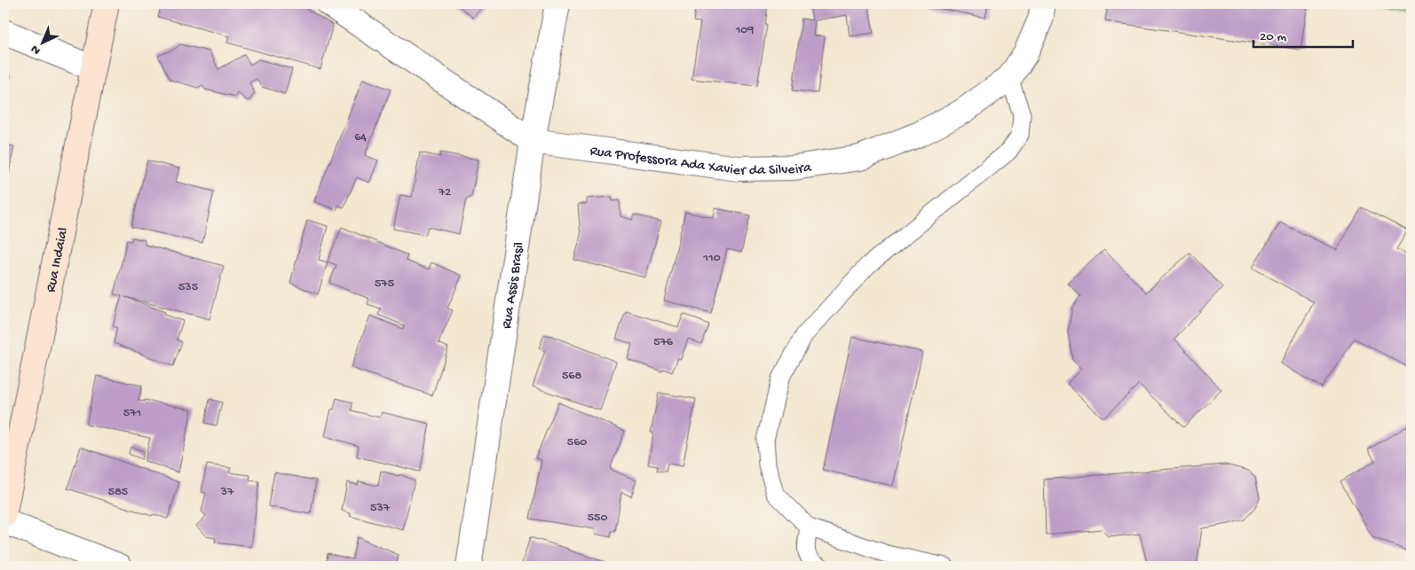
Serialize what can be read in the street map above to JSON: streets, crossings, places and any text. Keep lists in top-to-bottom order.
{
  "streets": {
    "street": ["Rua Professora Ada Xavier da Silveira", "Rua Indaial", "Rua Assis Brasil"]
  },
  "crossings": [
    ["Rua Professora Ada Xavier da Silveira", "Rua Assis Brasil"]
  ],
  "house_numbers": [
    "109",
    "64",
    "72",
    "110",
    "575",
    "535",
    "576",
    "568",
    "571",
    "560",
    "585",
    "37",
    "537",
    "550"
  ],
  "scale_bar": "20 m",
  "north": "bottom left"
}
